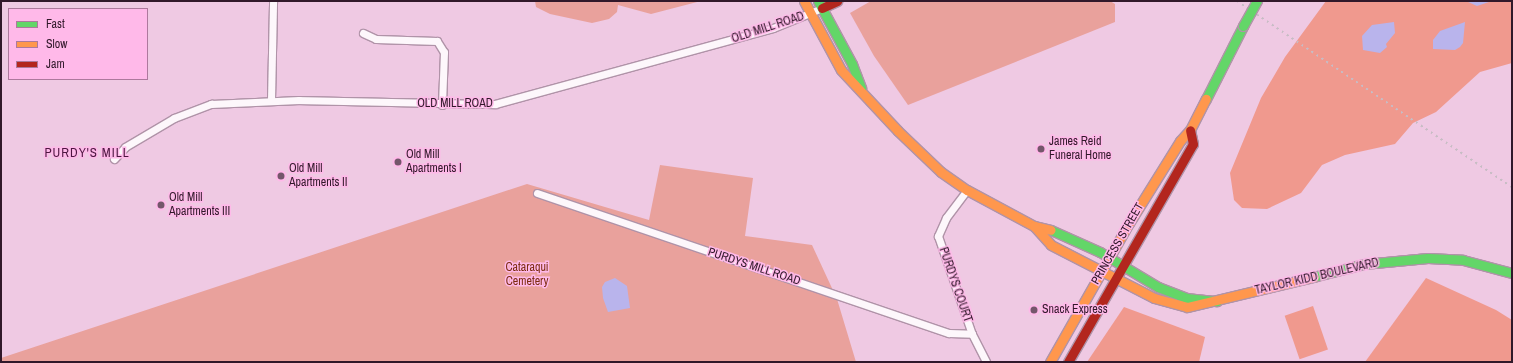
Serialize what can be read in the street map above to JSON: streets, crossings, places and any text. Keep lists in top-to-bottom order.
{
  "streets": {
    "main road": ["PRINCESS STREET", "TAYLOR KIDD BOULEVARD"],
    "street": ["OLD MILL ROAD", "PURDYS MILL ROAD", "PURDYS COURT"]
  },
  "crossings": [
    ["PRINCESS STREET", "TAYLOR KIDD BOULEVARD"],
    ["PURDYS MILL ROAD", "PURDYS COURT"]
  ],
  "districts": ["PURDY'S MILL"],
  "parks": ["Cataraqui Cemetery"],
  "places": [
    "James Reid Funeral Home",
    "Old Mill Apartments I",
    "Old Mill Apartments II",
    "Old Mill Apartments III",
    "Snack Express"
  ],
  "legend": ["Fast", "Slow", "Jam"]
}
